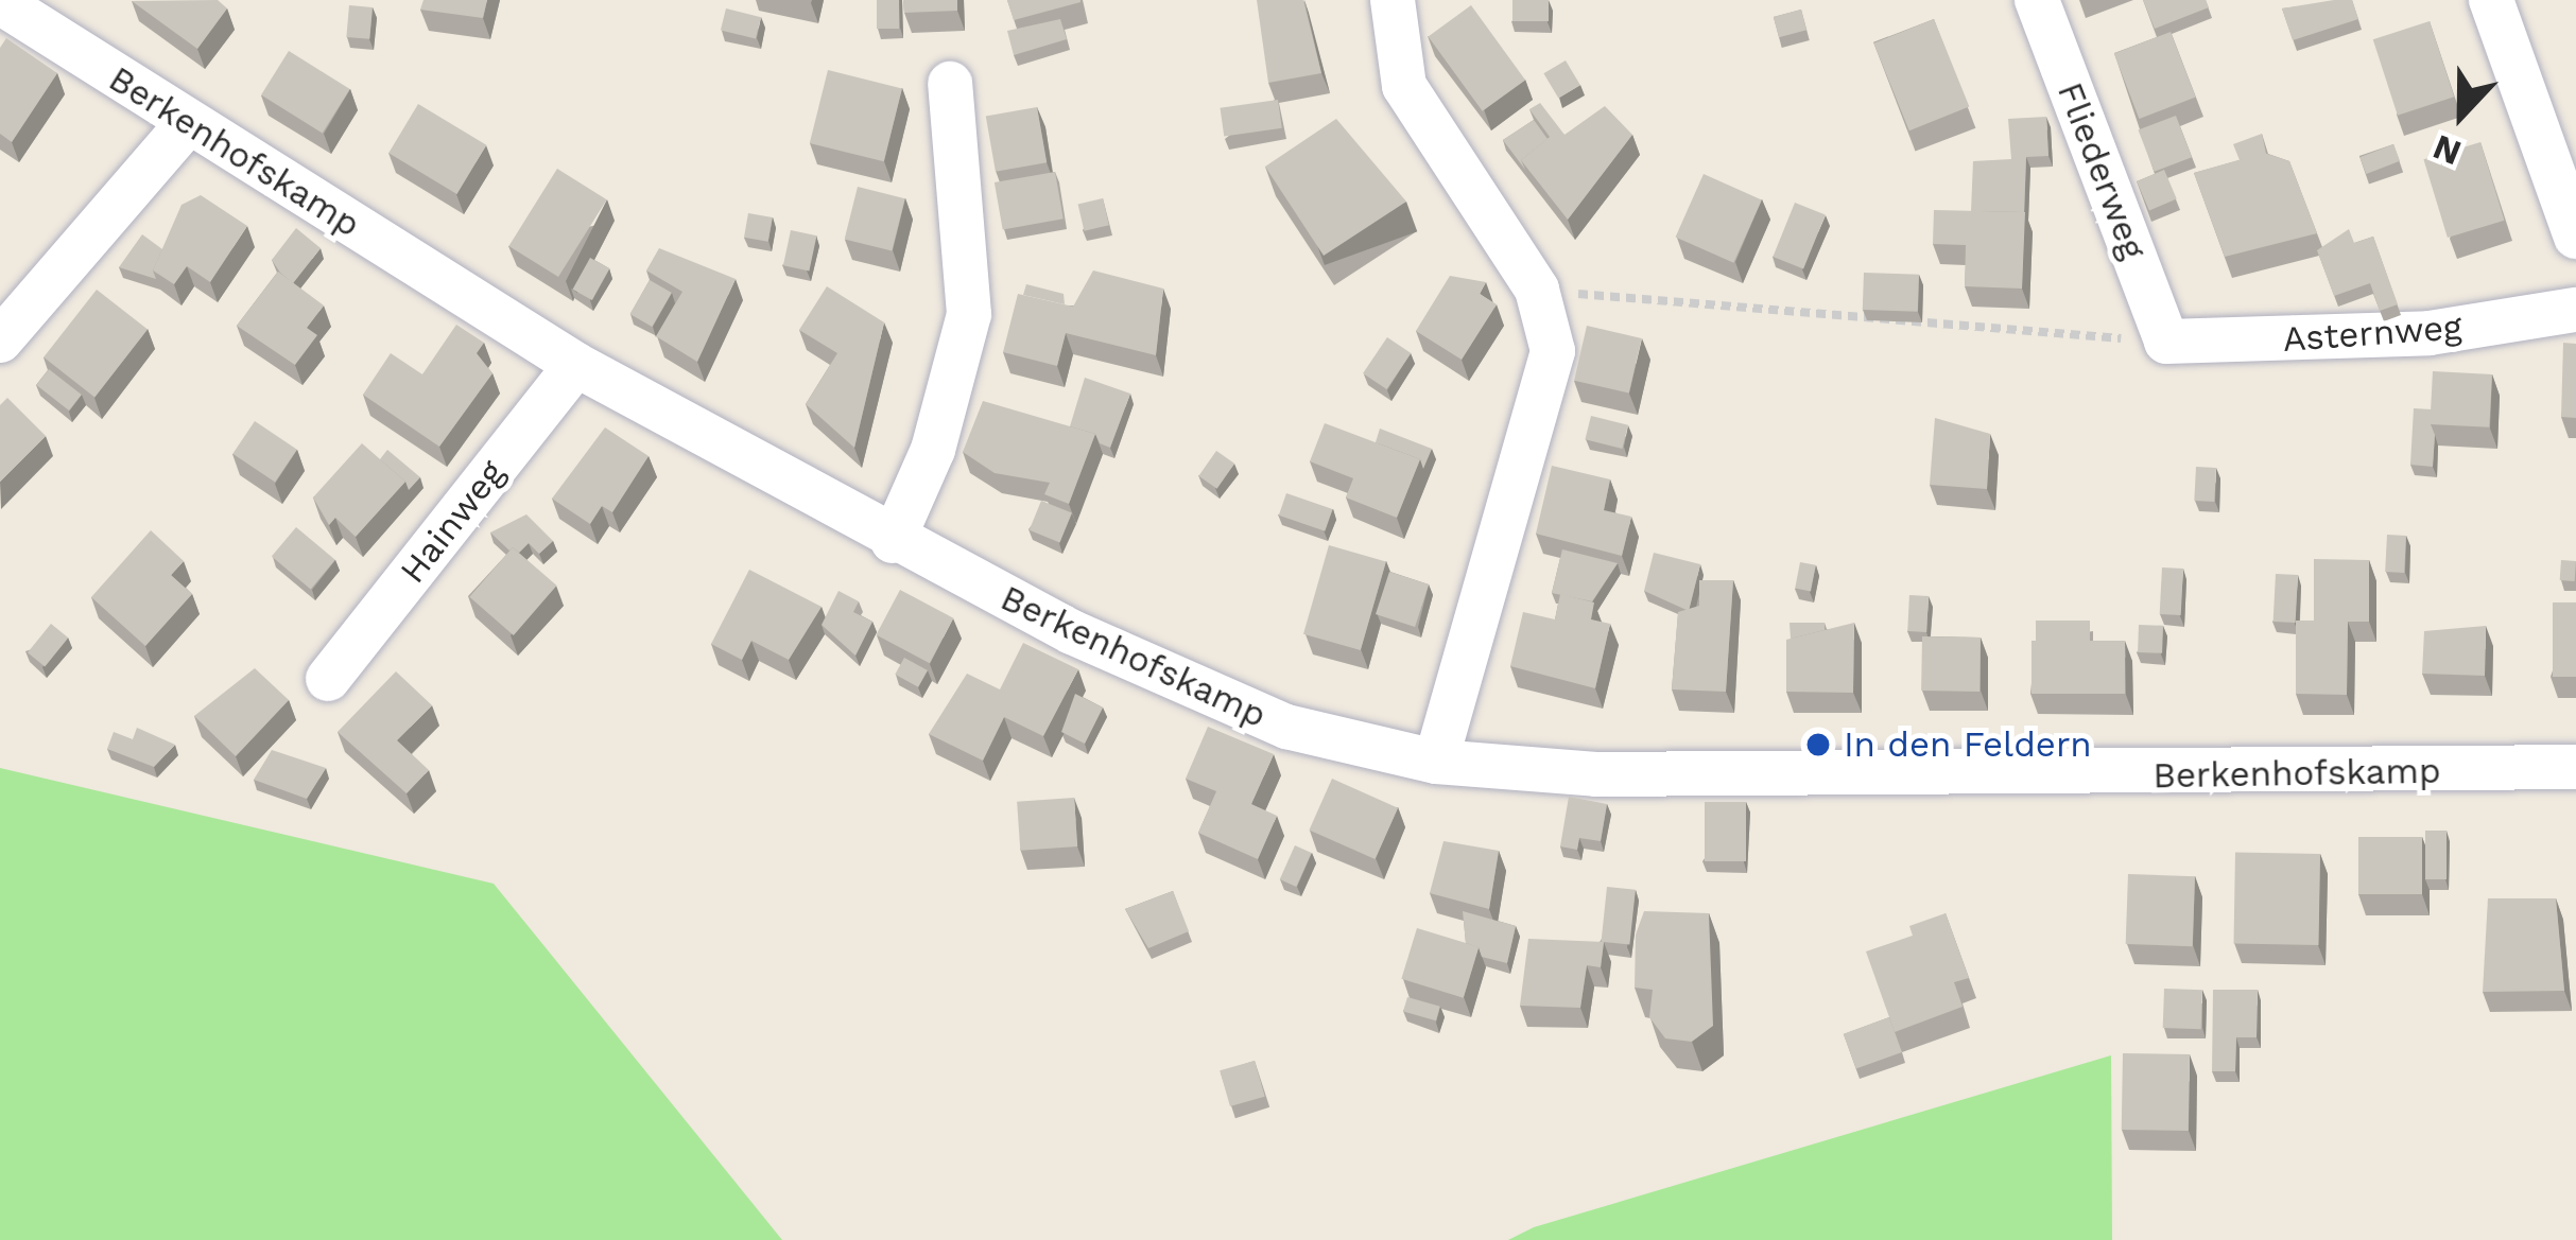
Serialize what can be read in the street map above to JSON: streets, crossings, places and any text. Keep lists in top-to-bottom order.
{
  "streets": {
    "street": [
      "Berkenhofskamp",
      "Fliederweg",
      "Asternweg",
      "Hainweg"
    ]
  },
  "crossings": [
    ["Berkenhofskamp", "Hainweg"],
    ["Fliederweg", "Asternweg"]
  ],
  "places": ["In den Feldern"],
  "north": "bottom"
}
